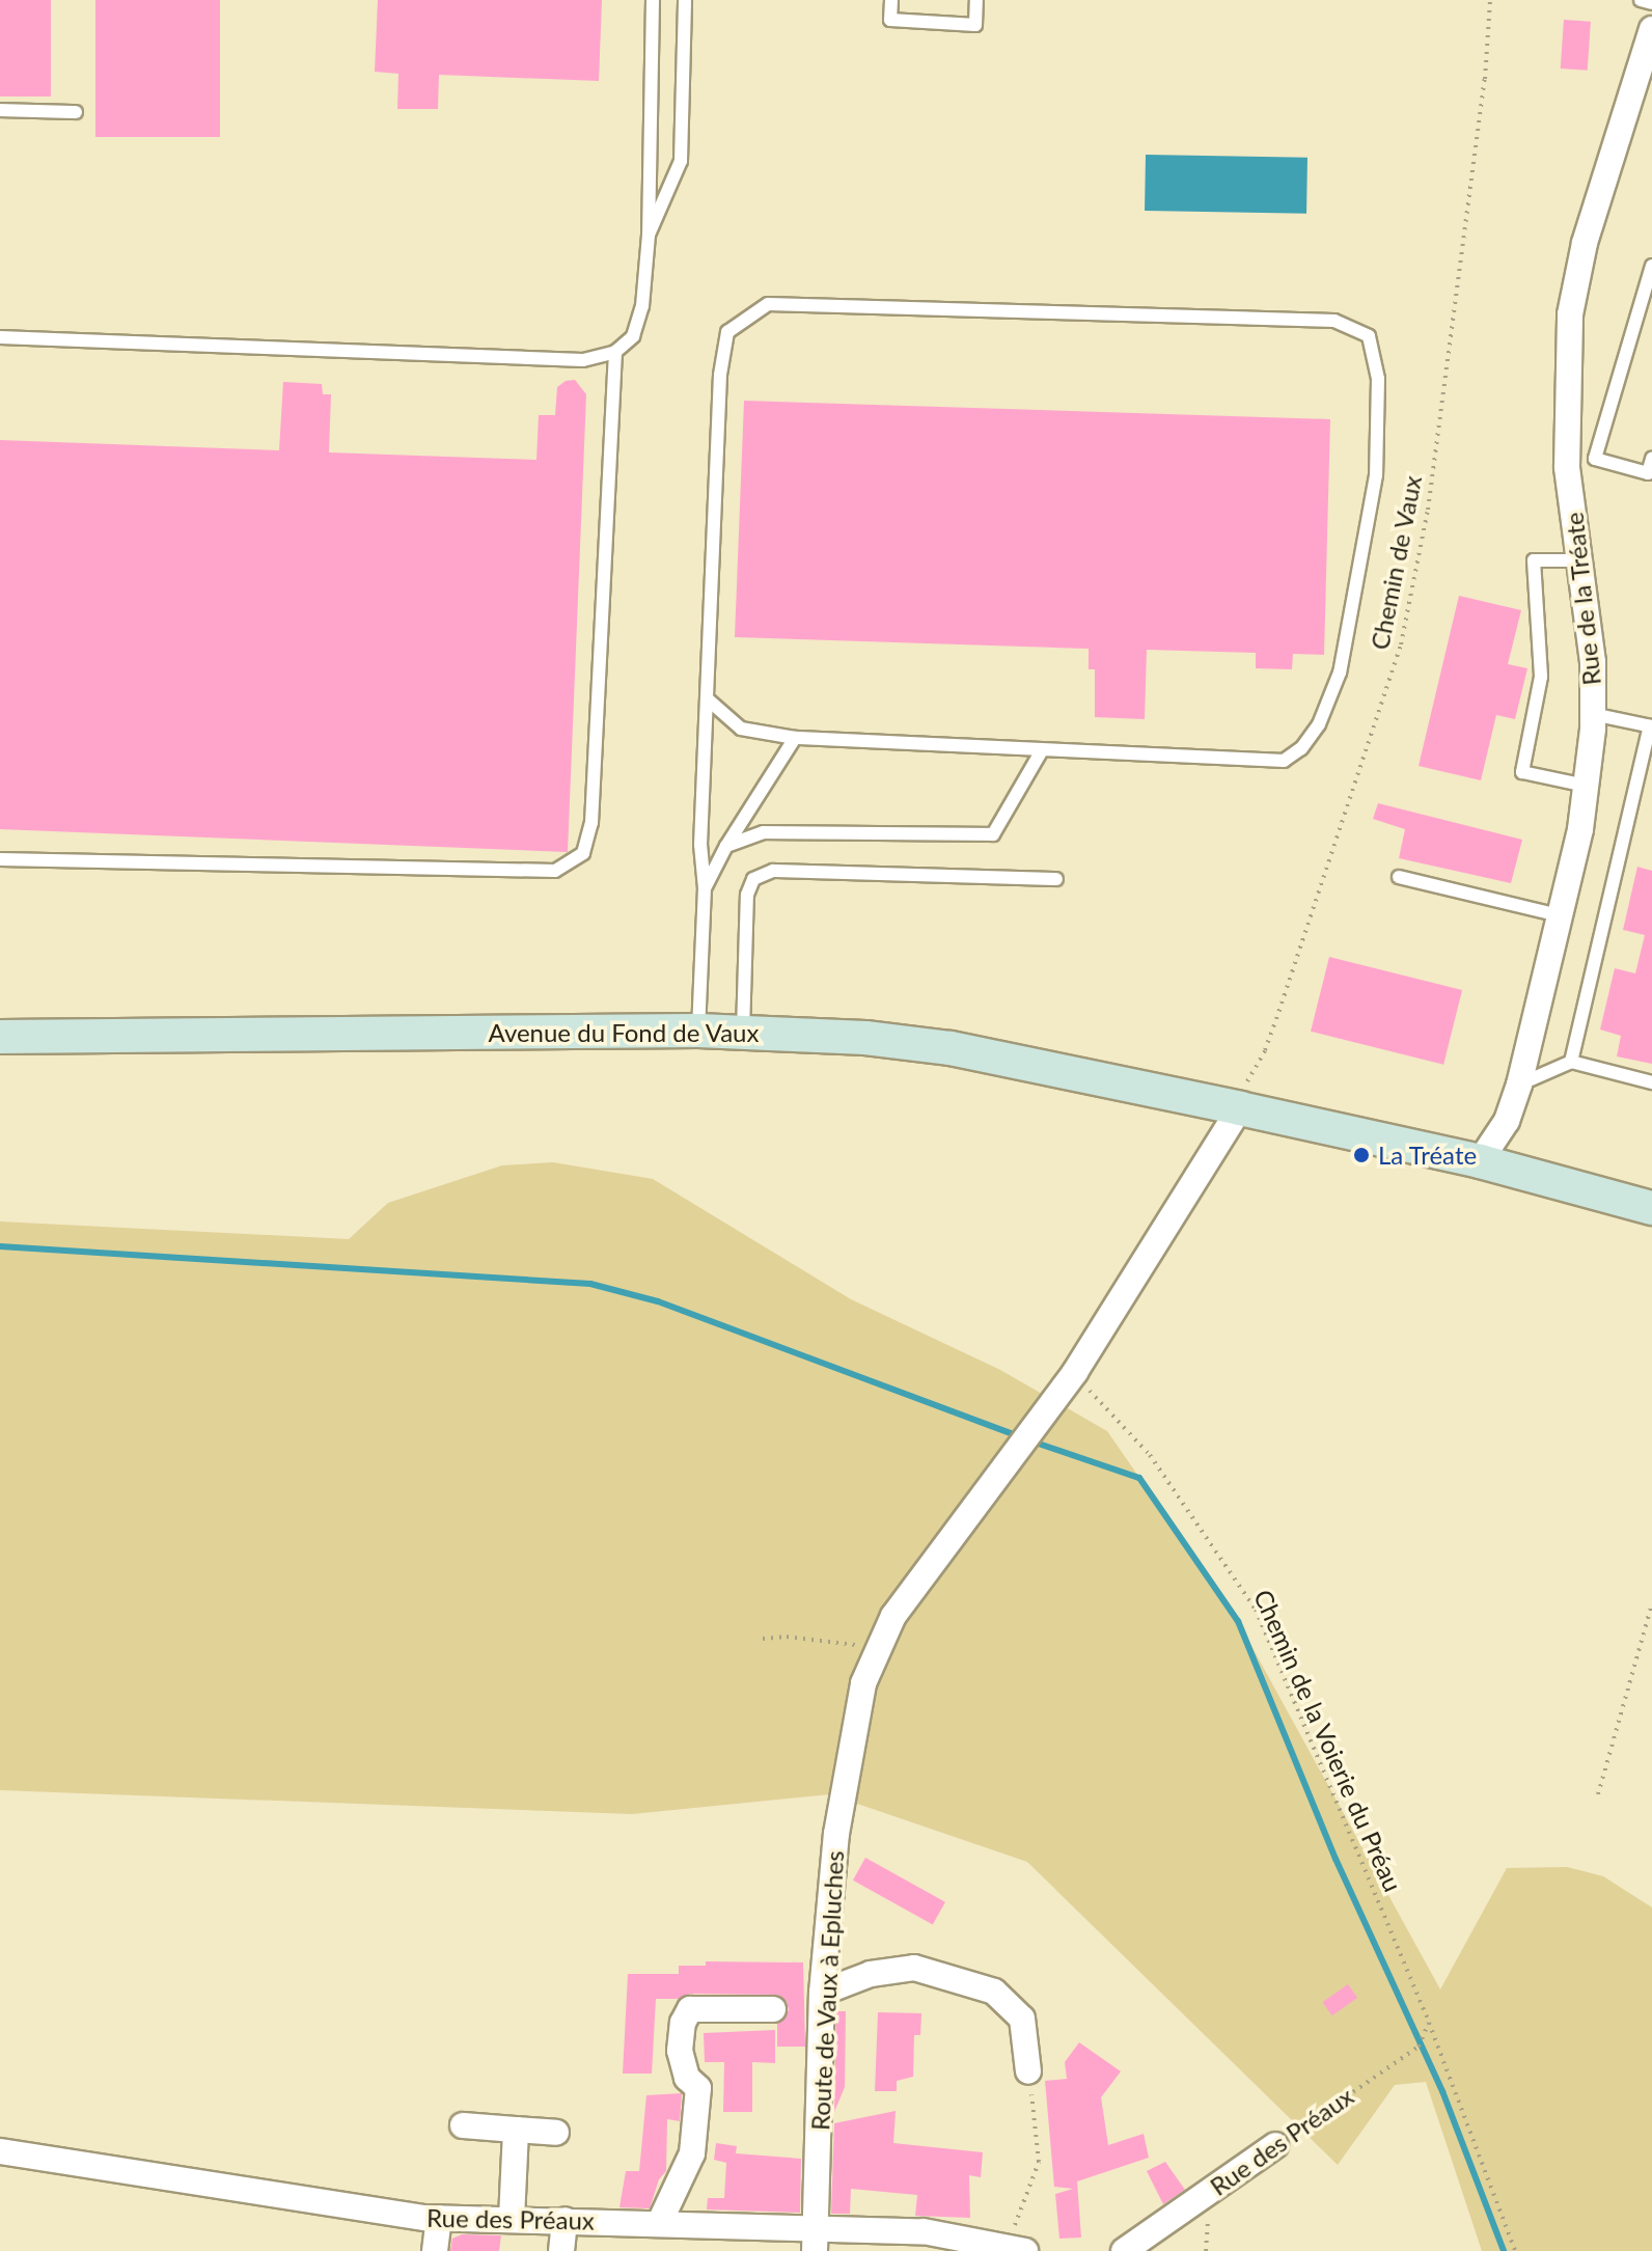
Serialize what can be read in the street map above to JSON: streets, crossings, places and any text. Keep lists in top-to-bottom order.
{
  "streets": {
    "street": [
      "Rue de la Tréate",
      "Avenue du Fond de Vaux",
      "Route de Vaux à Epluches",
      "Rue des Préaux"
    ],
    "path": ["Chemin de Vaux", "Chemin de la Voierie du Préau"]
  },
  "crossings": [
    ["Chemin de Vaux", "Avenue du Fond de Vaux"],
    ["Chemin de Vaux", "Route de Vaux à Epluches"],
    ["Rue de la Tréate", "Avenue du Fond de Vaux"],
    ["Avenue du Fond de Vaux", "Route de Vaux à Epluches"],
    ["Chemin de la Voierie du Préau", "Route de Vaux à Epluches"],
    ["Chemin de la Voierie du Préau", "Rue des Préaux"],
    ["Route de Vaux à Epluches", "Rue des Préaux"]
  ],
  "places": ["La Tréate"]
}
